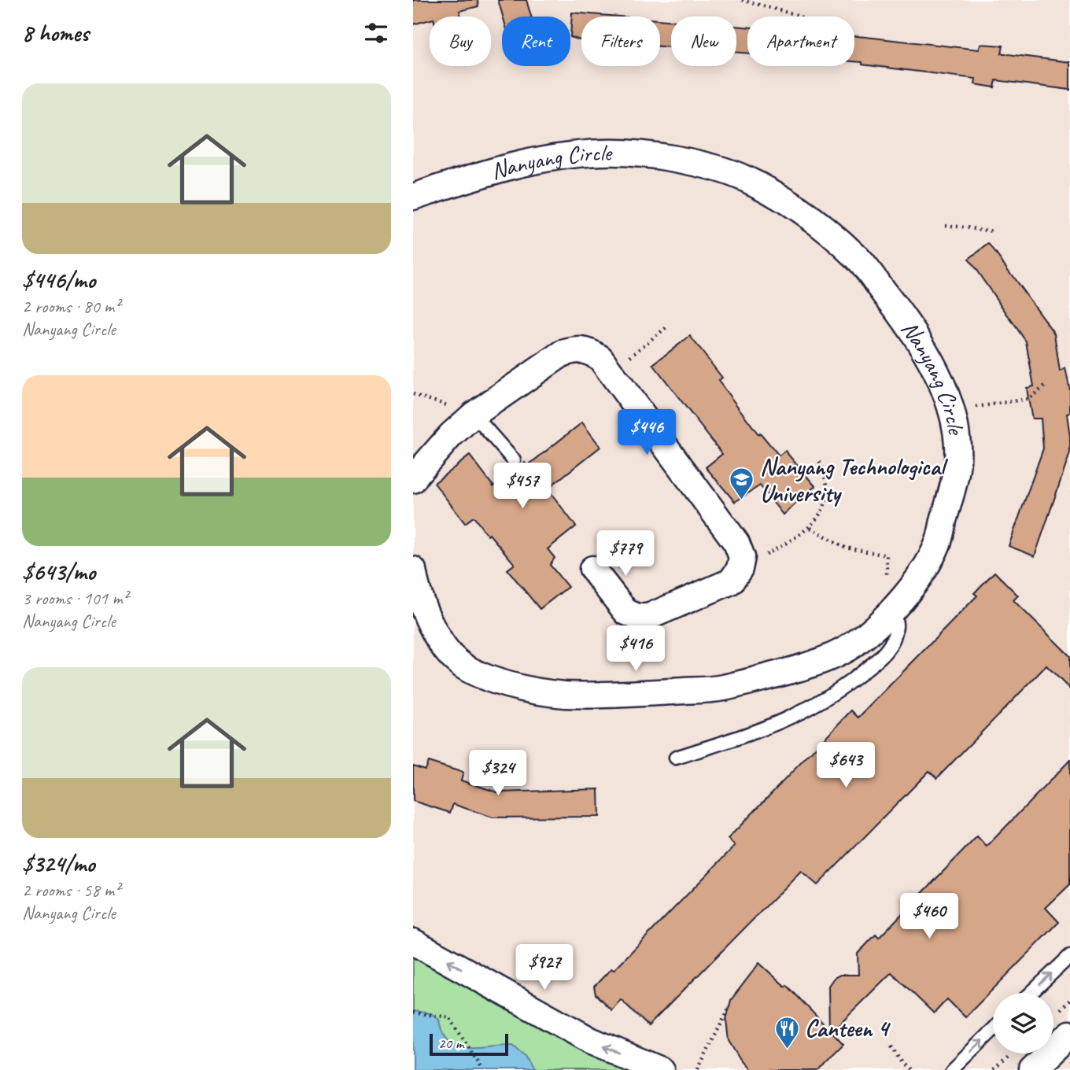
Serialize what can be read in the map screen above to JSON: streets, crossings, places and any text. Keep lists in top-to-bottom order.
{
  "streets": {
    "street": ["Nanyang Circle"]
  },
  "places": {
    "school or university": ["Nanyang Technological University"],
    "restaurant": ["Canteen 4"]
  },
  "scale_bar": "20 m",
  "page": {
    "heading": "8 homes",
    "chip": [
      "Buy",
      "Rent",
      "Filters",
      "New",
      "Apartment"
    ],
    "list": [
      {
        "name": "$446/mo",
        "note": "2 rooms · 80 m² · Nanyang Circle"
      },
      {
        "name": "$643/mo",
        "note": "3 rooms · 101 m² · Nanyang Circle"
      },
      {
        "name": "$324/mo",
        "note": "2 rooms · 58 m² · Nanyang Circle"
      }
    ],
    "price": [
      "$446",
      "$457",
      "$779",
      "$416",
      "$643",
      "$324",
      "$460",
      "$927"
    ],
    "scale": "20 m"
  }
}
